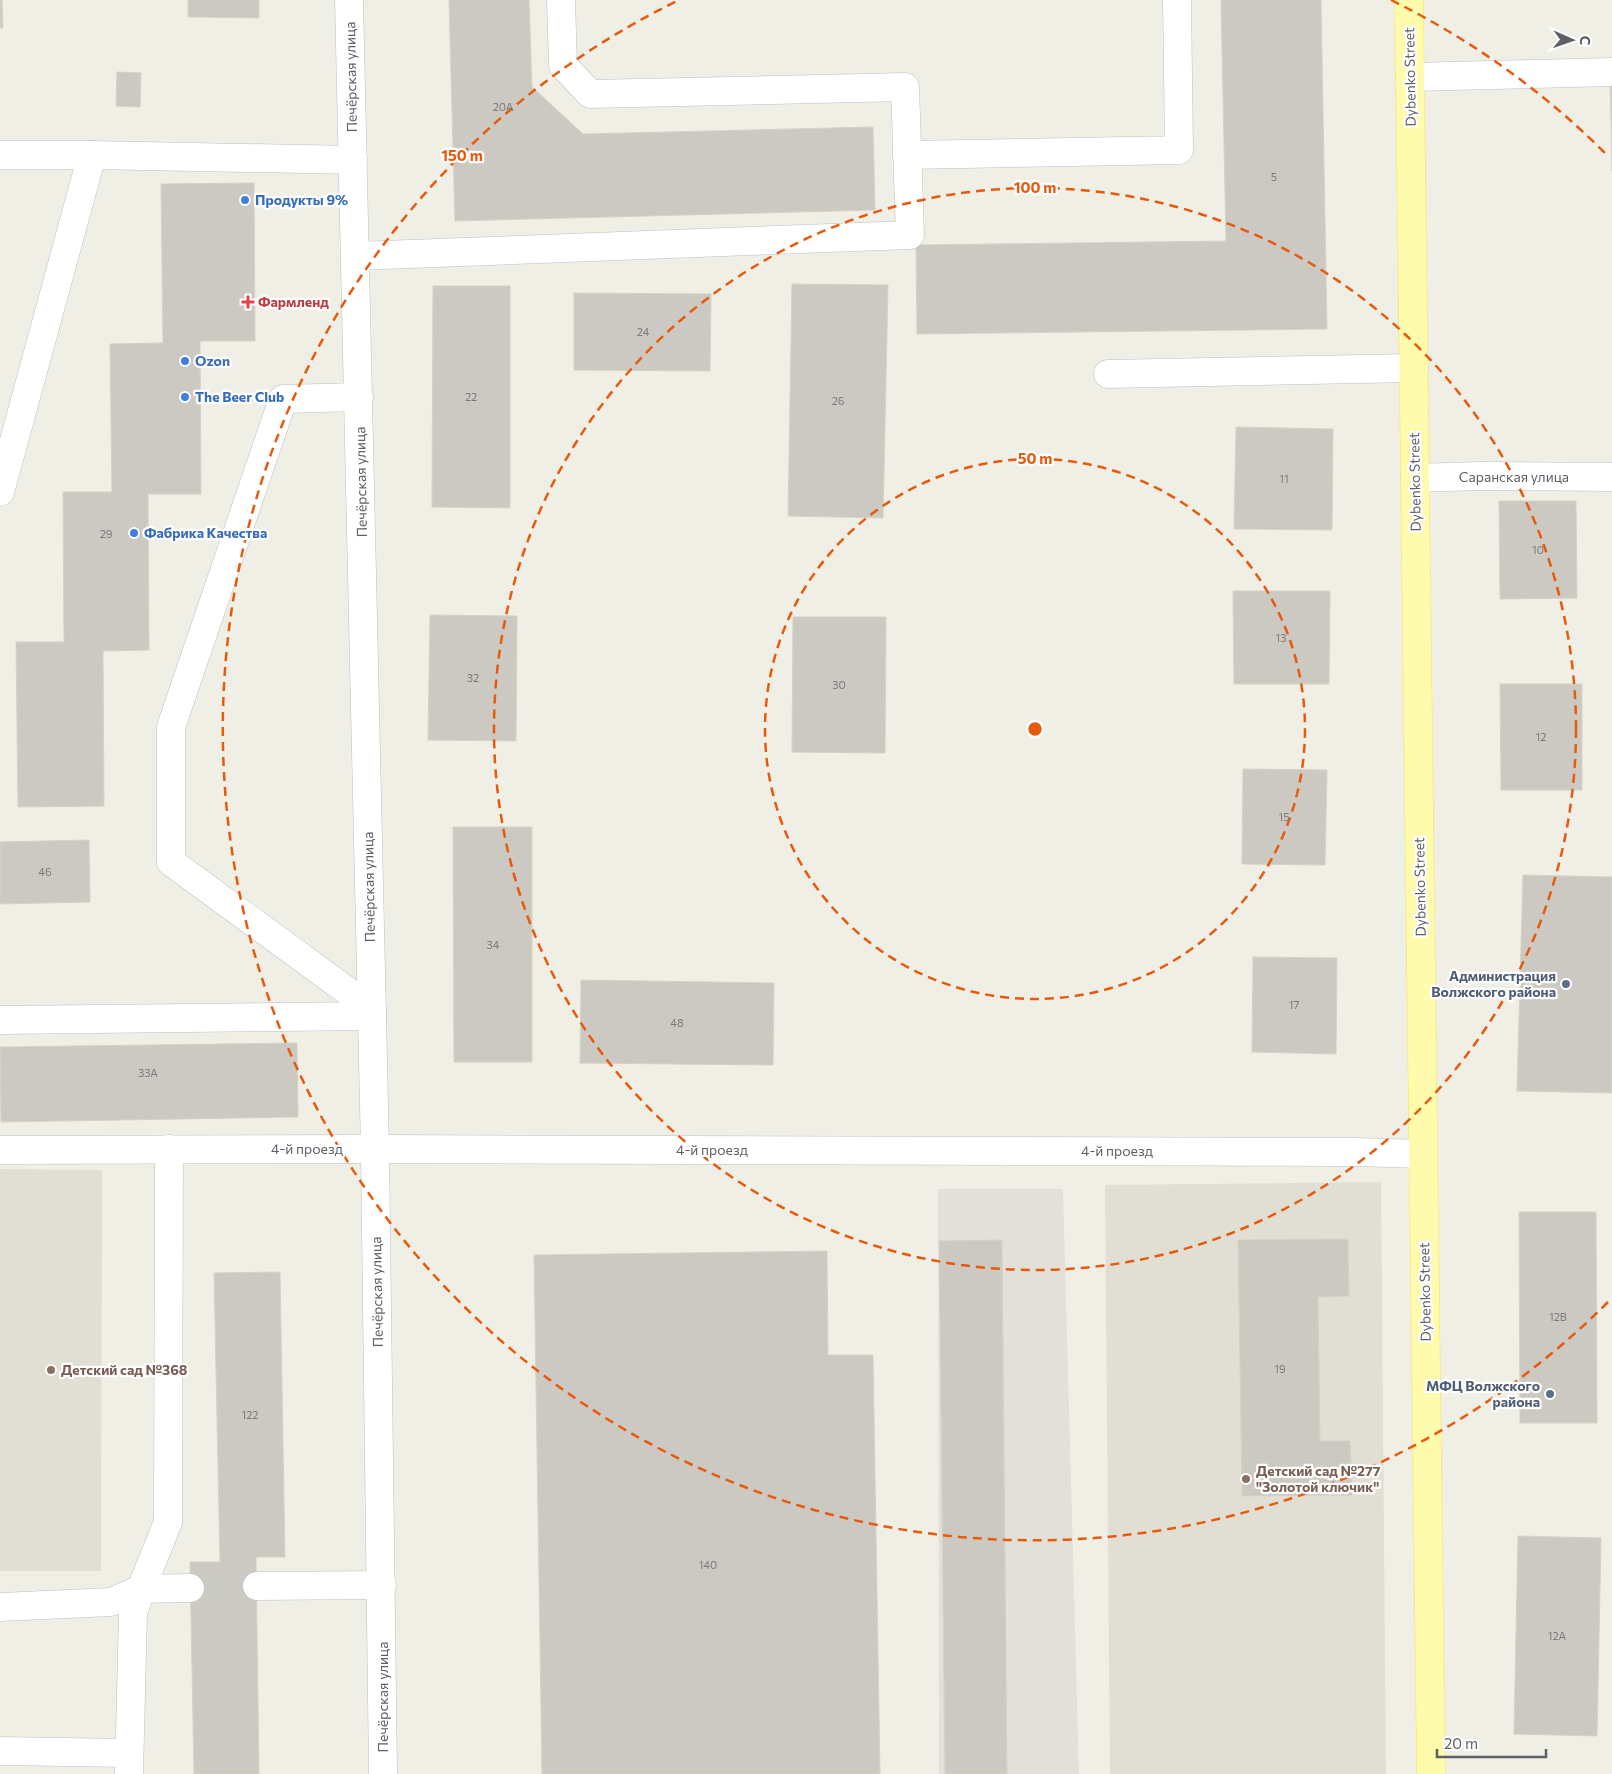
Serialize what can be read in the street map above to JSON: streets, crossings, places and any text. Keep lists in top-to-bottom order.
{
  "streets": {
    "main road": ["Dybenko Street"],
    "street": ["Печёрская улица", "Саранская улица", "4-й проезд"]
  },
  "crossings": [
    ["Печёрская улица", "4-й проезд"],
    ["Dybenko Street", "Саранская улица"],
    ["Dybenko Street", "4-й проезд"]
  ],
  "places": {
    "other": [
      "Продукты 9%",
      "Ozon",
      "The Beer Club",
      "Фабрика Качества",
      "Администрация Волжского района",
      "Детский сад №368",
      "МФЦ Волжского района",
      "Детский сад №277 \"Золотой ключик\""
    ],
    "health": ["Фармленд"]
  },
  "house_numbers": [
    "20А",
    "5",
    "24",
    "22",
    "26",
    "11",
    "29",
    "10",
    "13",
    "32",
    "30",
    "12",
    "15",
    "46",
    "34",
    "17",
    "48",
    "33А",
    "12В",
    "19",
    "122",
    "140",
    "12А"
  ],
  "scale_bar": "20 m",
  "north": "right",
  "rings": ["150 m", "100 m", "50 m"]
}
